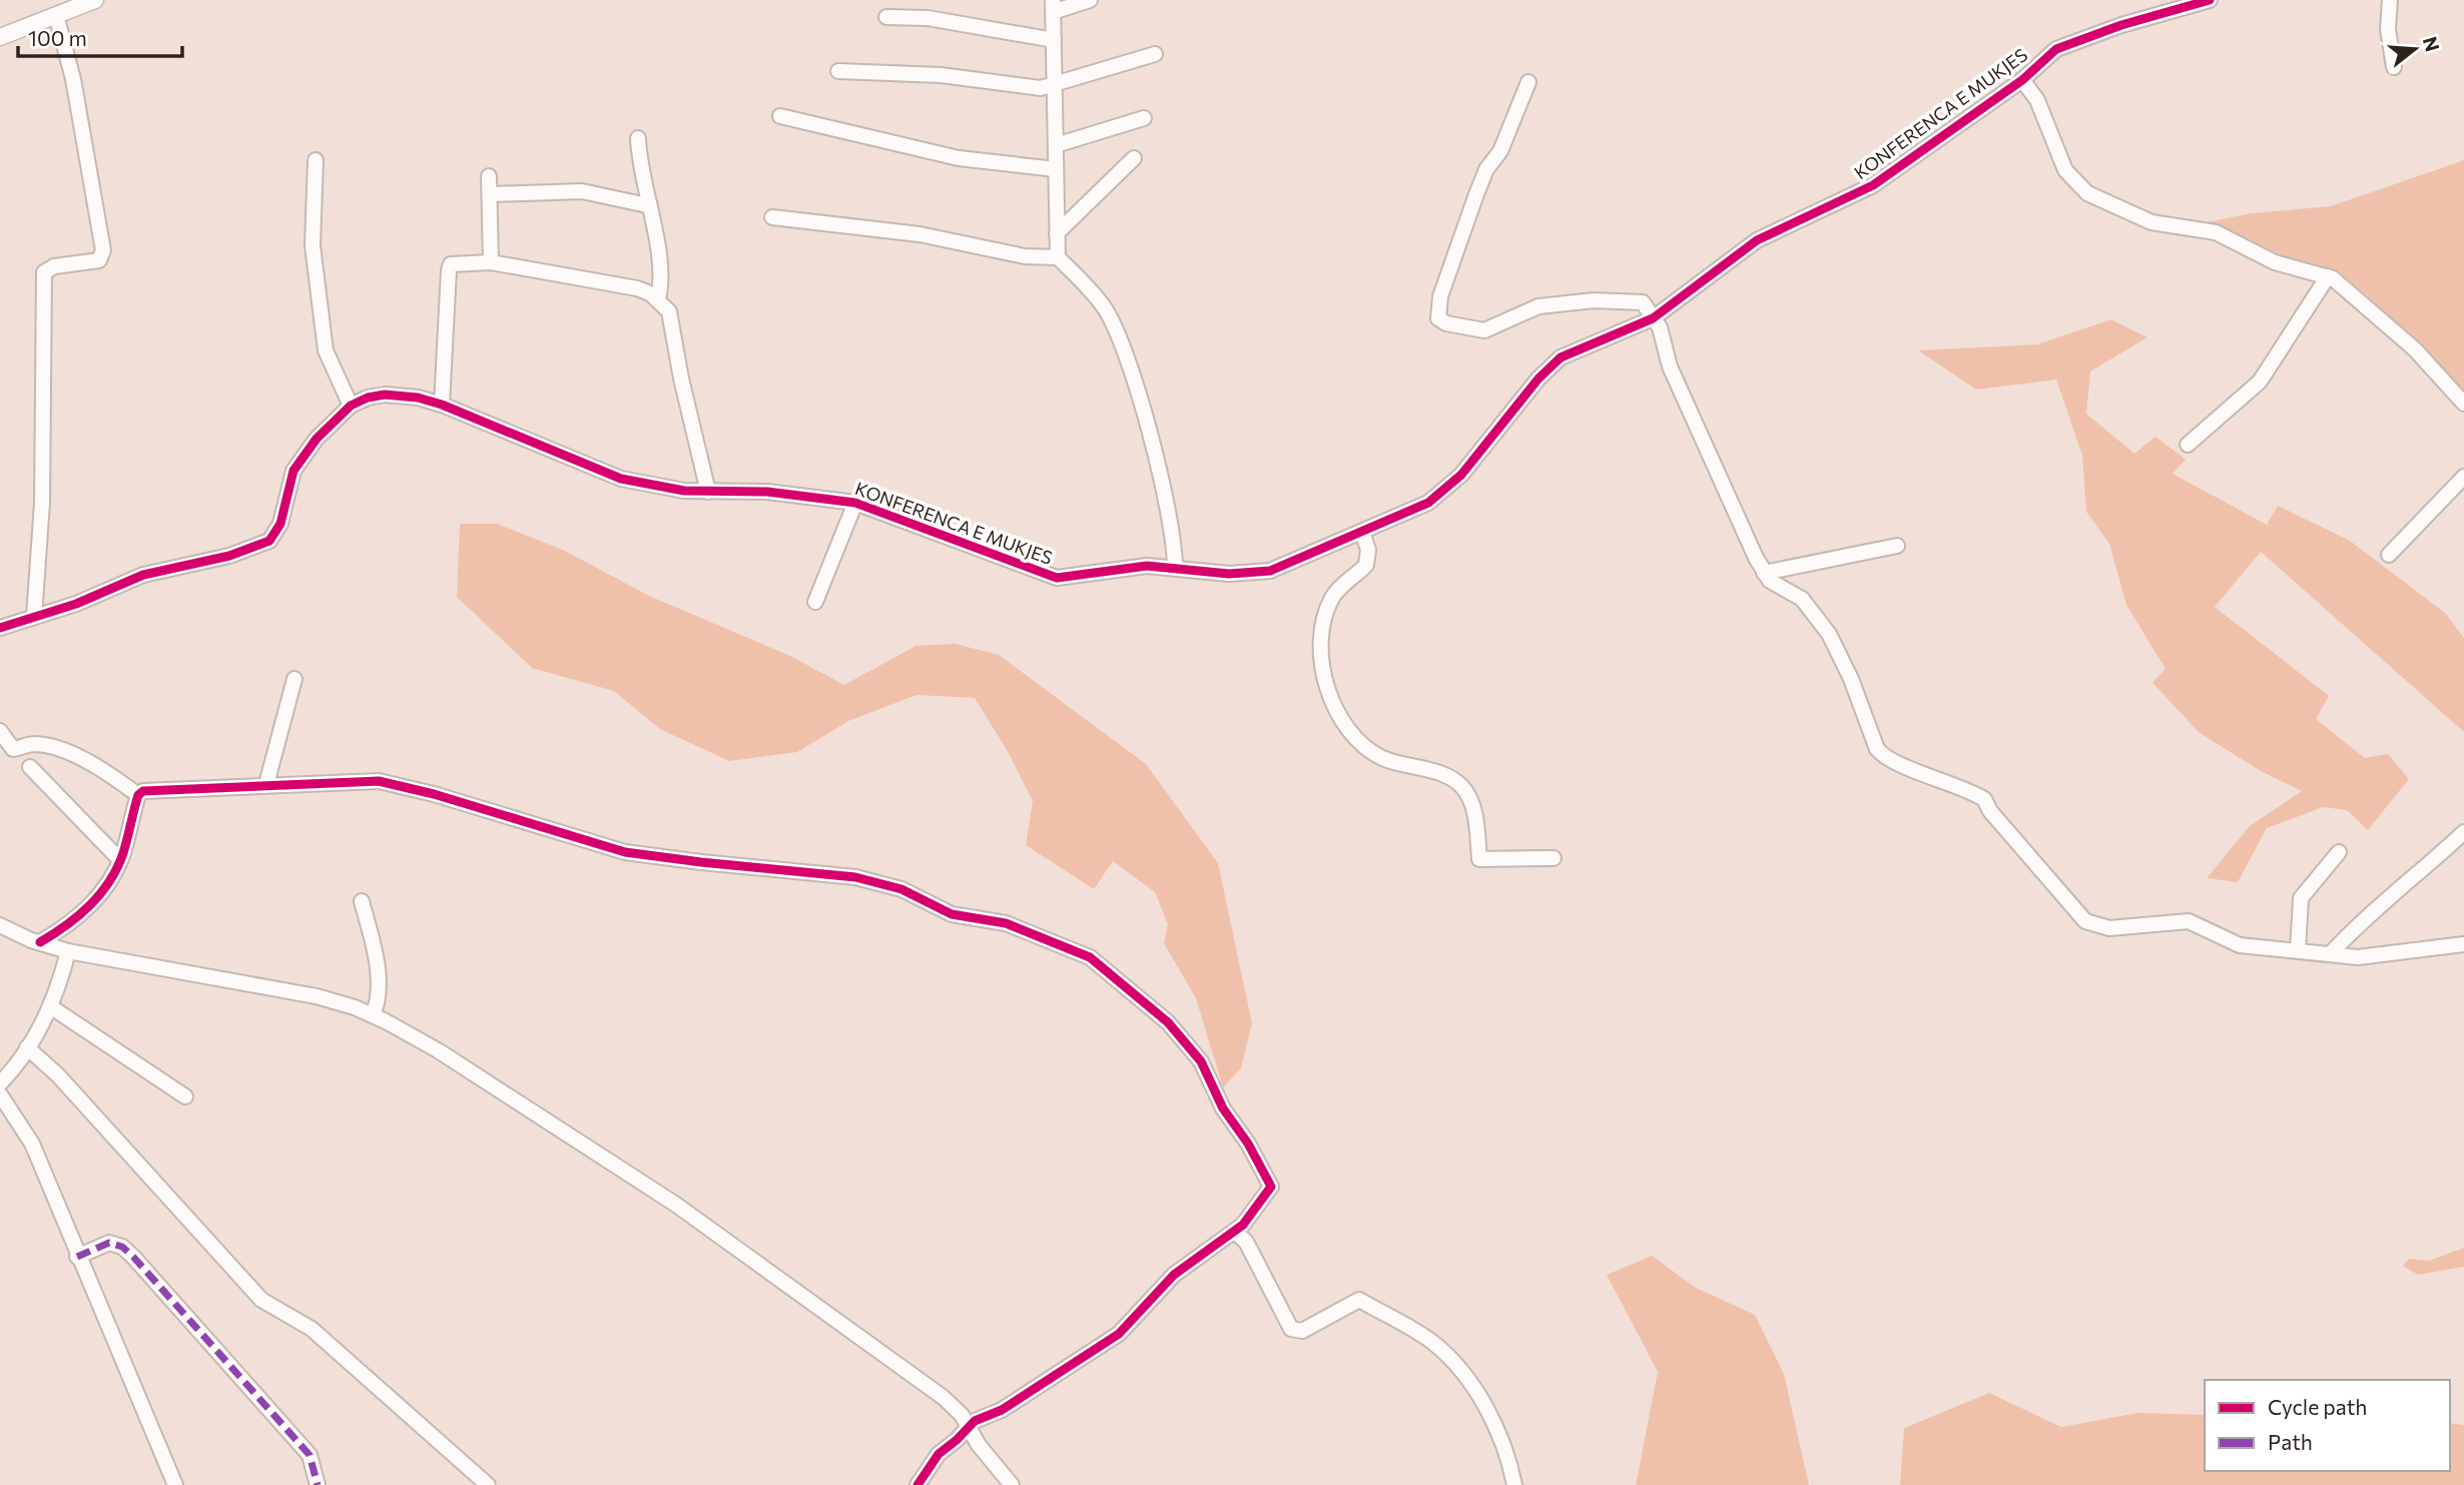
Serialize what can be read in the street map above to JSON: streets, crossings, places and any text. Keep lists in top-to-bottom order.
{
  "streets": {
    "street": ["KONFERENCA E MUKJES"]
  },
  "legend": ["Cycle path", "Path"],
  "scale_bar": "100 m",
  "north": "right"
}
